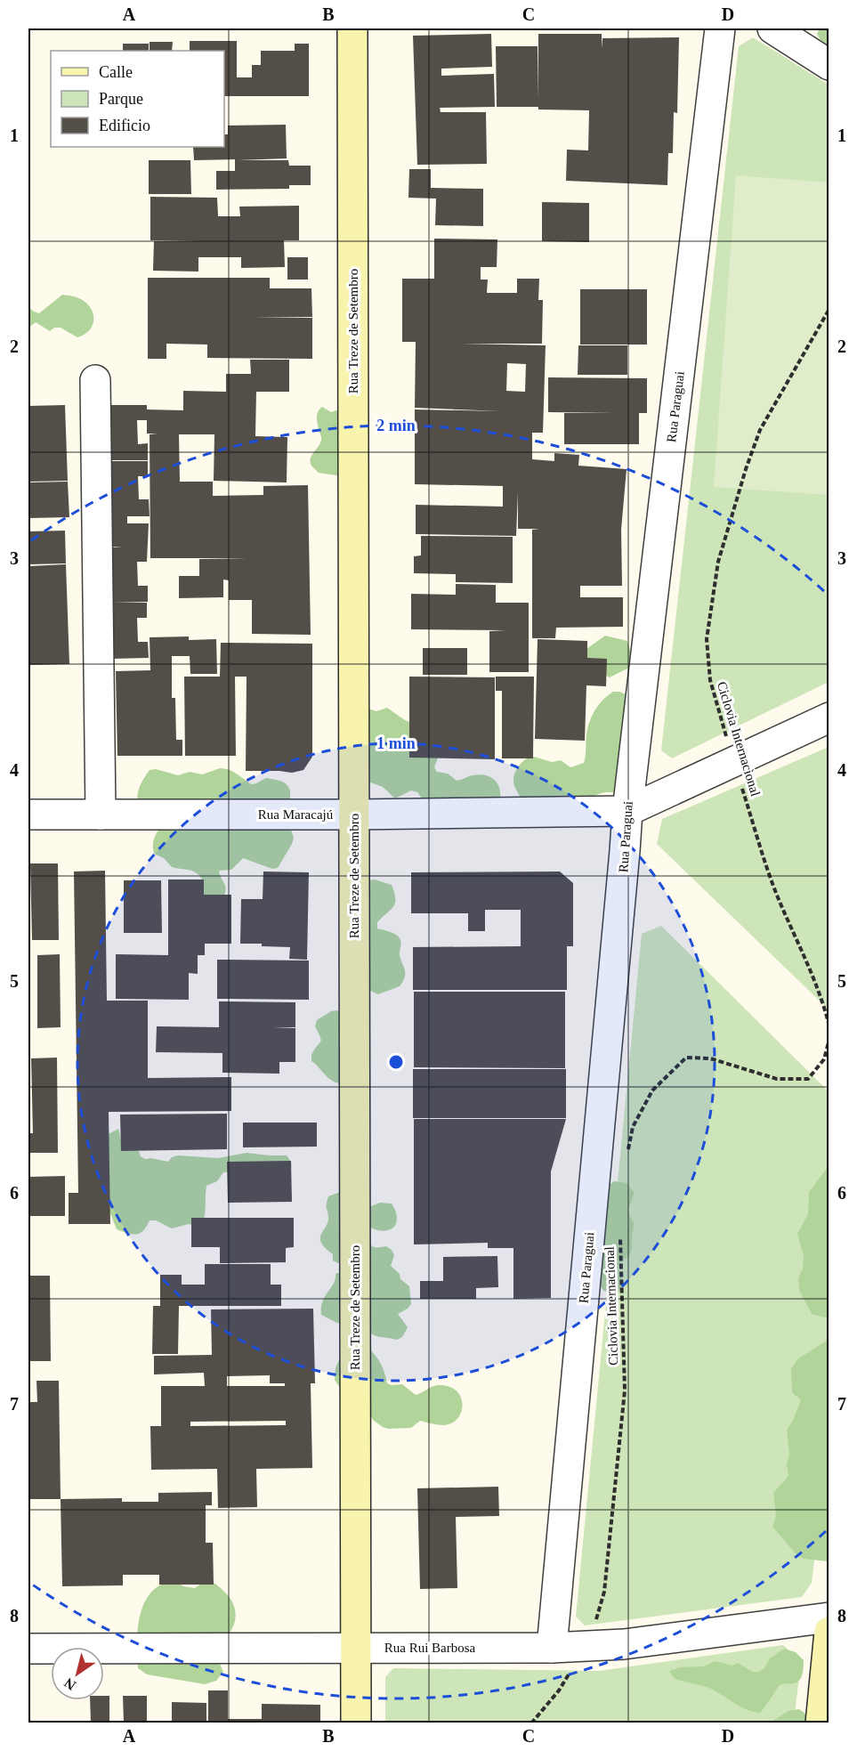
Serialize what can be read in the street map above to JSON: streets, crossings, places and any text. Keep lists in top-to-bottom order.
{
  "streets": {
    "main road": ["Rua Treze de Setembro"],
    "street": ["Rua Paraguai", "Rua Maracajú", "Rua Rui Barbosa"],
    "path": ["Ciclovia Internacional"]
  },
  "crossings": [
    ["Rua Treze de Setembro", "Rua Maracajú"],
    ["Rua Treze de Setembro", "Rua Rui Barbosa"],
    ["Rua Paraguai", "Rua Maracajú"],
    ["Rua Paraguai", "Rua Rui Barbosa"],
    ["Ciclovia Internacional", "Rua Rui Barbosa"]
  ],
  "legend": ["Calle", "Parque", "Edificio"],
  "north": "bottom left",
  "grid": {
    "columns": [
      "A",
      "B",
      "C",
      "D"
    ],
    "rows": [
      "1",
      "2",
      "3",
      "4",
      "5",
      "6",
      "7",
      "8"
    ]
  },
  "rings": ["2 min", "1 min"]
}
